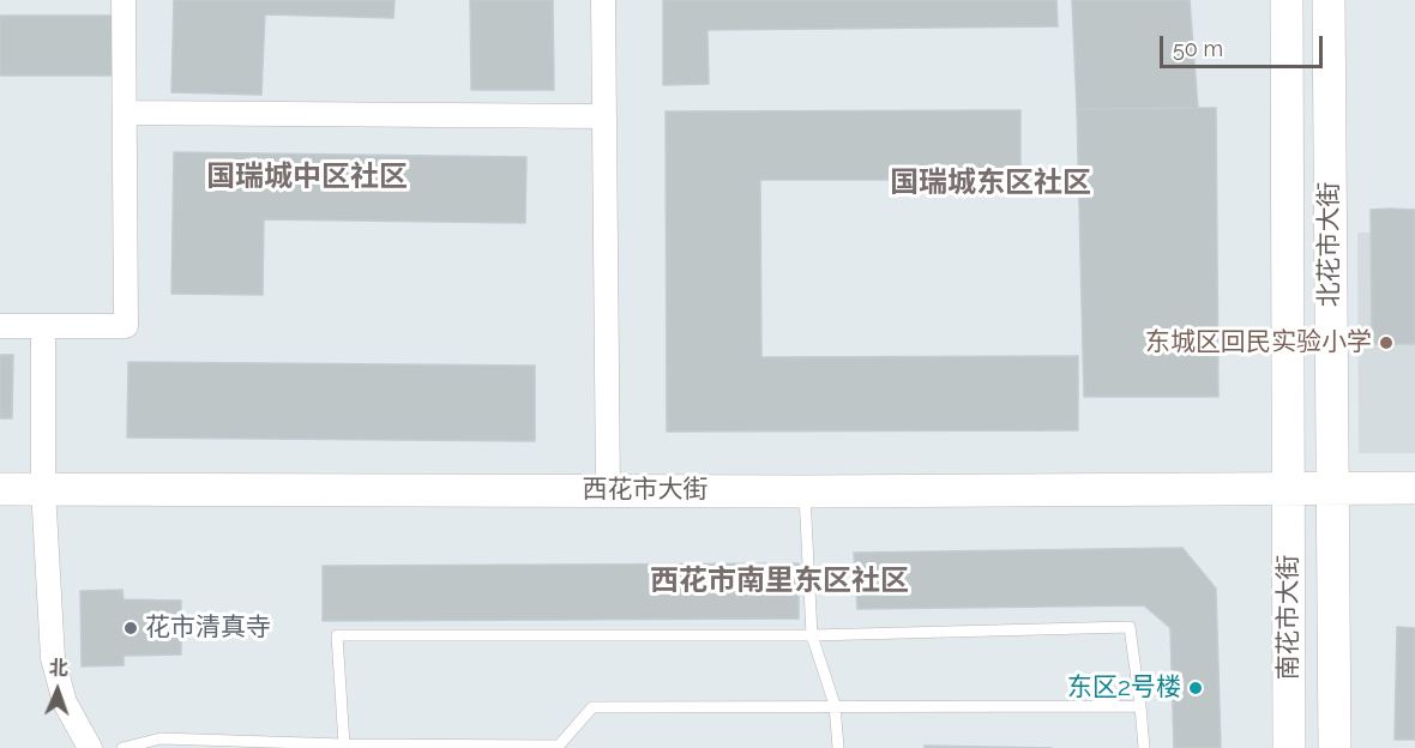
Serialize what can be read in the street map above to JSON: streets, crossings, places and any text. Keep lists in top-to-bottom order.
{
  "streets": {
    "main road": ["北花市大街", "西花市大街", "南花市大街"]
  },
  "crossings": [
    ["北花市大街", "西花市大街"],
    ["北花市大街", "南花市大街"],
    ["西花市大街", "南花市大街"]
  ],
  "districts": ["国瑞城中区社区", "国瑞城东区社区", "西花市南里东区社区"],
  "places": ["东城区回民实验小学", "花市清真寺", "东区2号楼"],
  "scale_bar": "50 m",
  "north": "top"
}
